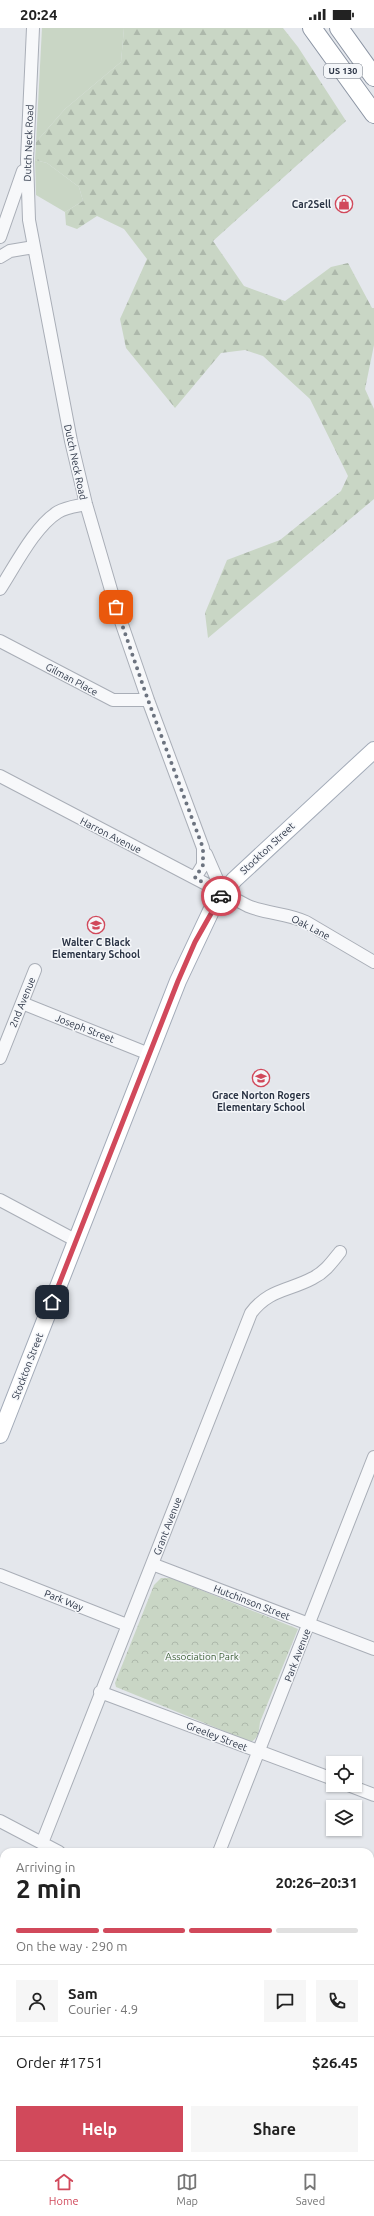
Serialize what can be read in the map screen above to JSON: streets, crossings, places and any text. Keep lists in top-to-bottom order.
{
  "streets": {
    "highway": ["US 130"],
    "main road": ["Stockton Street"],
    "street": [
      "Dutch Neck Road",
      "Gilman Place",
      "Harron Avenue",
      "Oak Lane",
      "2nd Avenue",
      "Joseph Street",
      "Grant Avenue",
      "Park Way",
      "Hutchinson Street",
      "Park Avenue",
      "Greeley Street"
    ]
  },
  "crossings": [
    ["Dutch Neck Road", "Gilman Place"],
    ["Dutch Neck Road", "Harron Avenue"],
    ["Harron Avenue", "Stockton Street"],
    ["Harron Avenue", "Oak Lane"],
    ["Stockton Street", "Oak Lane"],
    ["Stockton Street", "Joseph Street"],
    ["2nd Avenue", "Joseph Street"],
    ["Grant Avenue", "Park Way"],
    ["Grant Avenue", "Hutchinson Street"],
    ["Grant Avenue", "Greeley Street"],
    ["Hutchinson Street", "Park Avenue"],
    ["Park Avenue", "Greeley Street"]
  ],
  "parks": ["Association Park"],
  "places": {
    "shop": ["Car2Sell"],
    "school or university": ["Walter C Black Elementary School", "Grace Norton Rogers Elementary School"]
  },
  "page": {
    "status": "20:24",
    "heading": ["2 min", "Arriving in", "20:26–20:31"],
    "panel": [
      "Sam",
      "Courier · 4.9",
      "Order #1751",
      "$26.45"
    ],
    "bar": "On the way · 290 m",
    "buttons": ["Help", "Share"],
    "tabs": ["Home", "Map", "Saved"]
  }
}
